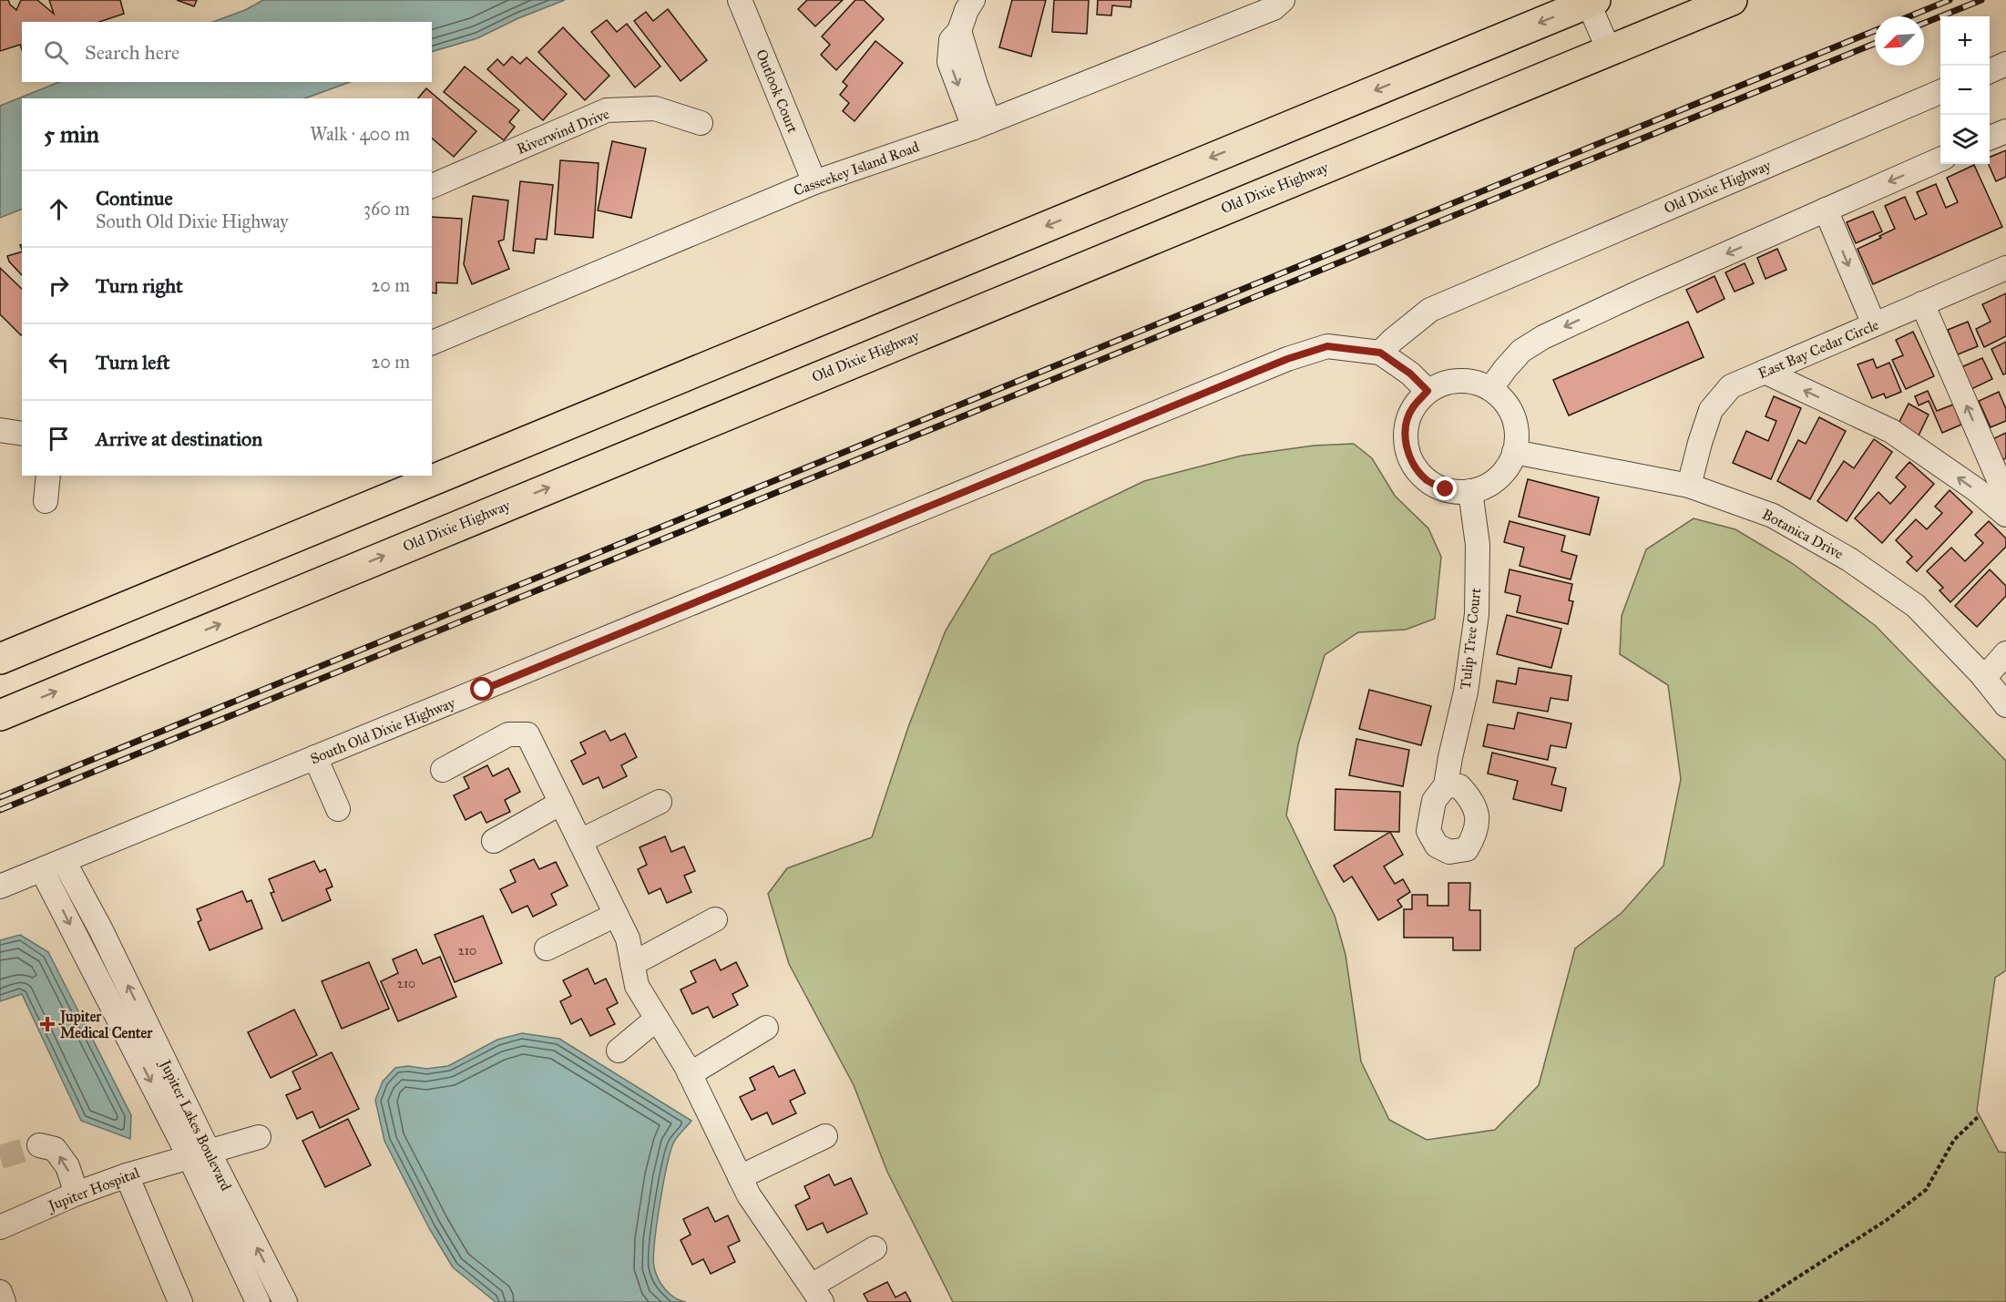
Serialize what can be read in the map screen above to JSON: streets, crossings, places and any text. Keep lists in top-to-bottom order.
{
  "streets": {
    "main road": ["Old Dixie Highway"],
    "street": [
      "Outlook Court",
      "Riverwind Drive",
      "Casseekey Island Road",
      "East Bay Cedar Circle",
      "Botanica Drive",
      "Tulip Tree Court",
      "South Old Dixie Highway",
      "Jupiter Lakes Boulevard",
      "Jupiter Hospital"
    ]
  },
  "crossings": [
    ["Outlook Court", "Casseekey Island Road"],
    ["Old Dixie Highway", "South Old Dixie Highway"],
    ["East Bay Cedar Circle", "Botanica Drive"],
    ["Botanica Drive", "Tulip Tree Court"],
    ["Botanica Drive", "South Old Dixie Highway"],
    ["Tulip Tree Court", "South Old Dixie Highway"],
    ["South Old Dixie Highway", "Jupiter Lakes Boulevard"],
    ["Jupiter Lakes Boulevard", "Jupiter Hospital"]
  ],
  "places": {
    "health": ["Jupiter Medical Center"]
  },
  "house_numbers": ["210", "210"],
  "north": "bottom left",
  "page": {
    "map_buttons": ["+", "−"],
    "search": "Search here",
    "heading": ["5 min", "Walk · 400 m"],
    "list": [
      ["Continue", "South Old Dixie Highway", "360 m"],
      ["Turn right", "20 m"],
      ["Turn left", "20 m"],
      "Arrive at destination"
    ]
  }
}
